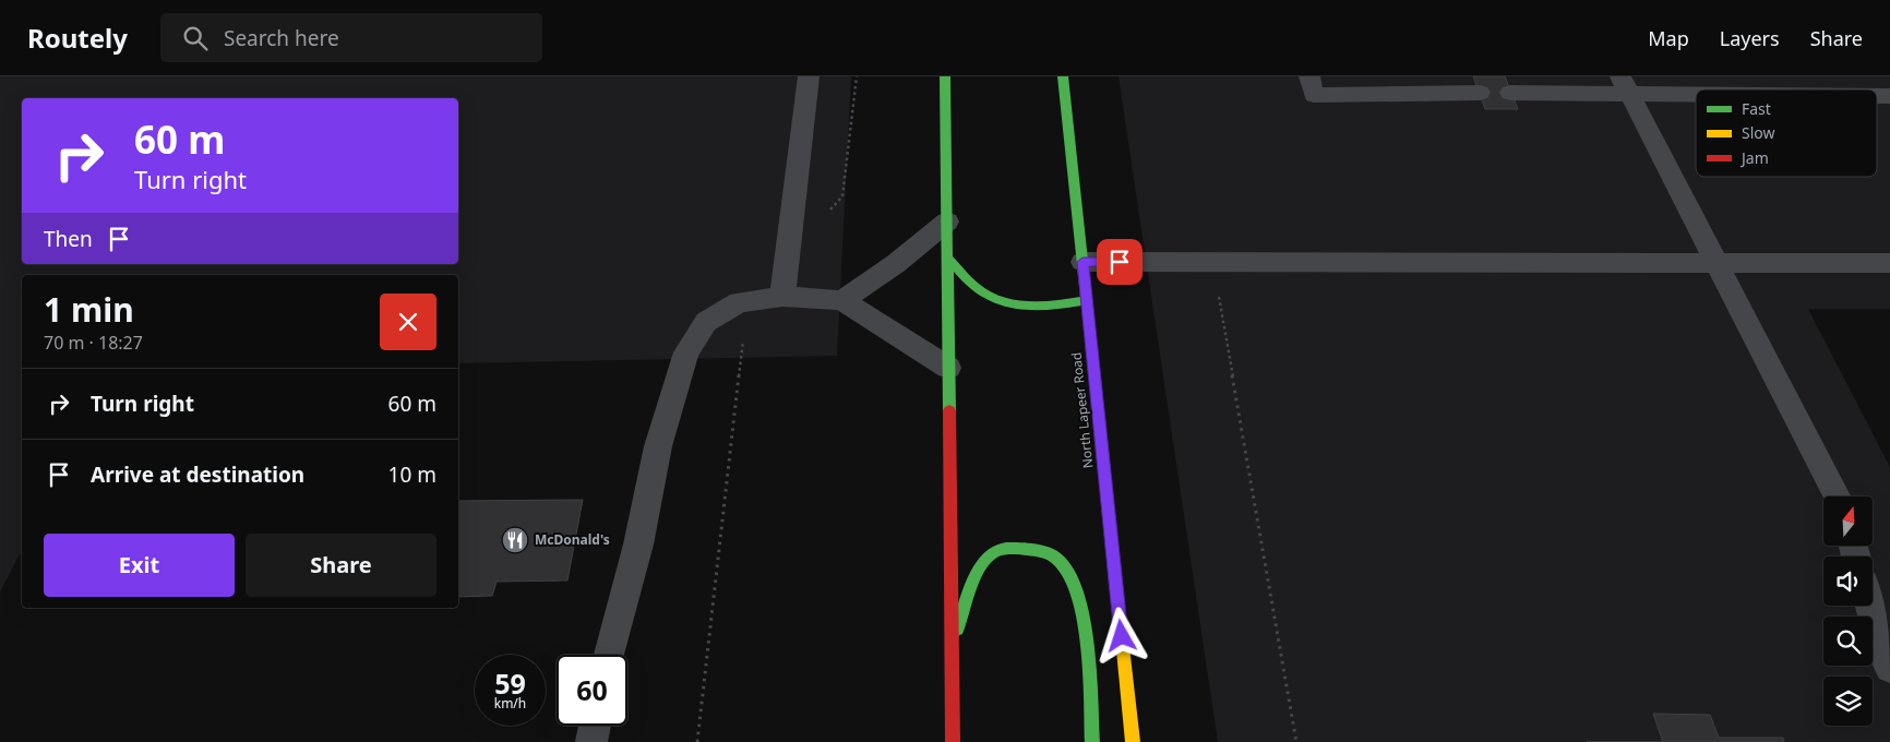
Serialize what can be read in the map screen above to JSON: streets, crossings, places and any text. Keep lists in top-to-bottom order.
{
  "streets": {
    "main road": ["North Lapeer Road"]
  },
  "places": {
    "restaurant": ["McDonald's"]
  },
  "legend": ["Fast", "Slow", "Jam"],
  "north": "top",
  "page": {
    "header": "Routely",
    "search": "Search here",
    "nav": ["Map", "Layers", "Share"],
    "turn": ["60 m", "Turn right"],
    "then": "Then",
    "heading": ["1 min", "70 m · 18:27"],
    "list": [
      {
        "name": "Turn right",
        "value": "60 m"
      },
      {
        "name": "Arrive at destination",
        "value": "10 m"
      }
    ],
    "buttons": ["Exit", "Share"],
    "speed": "59 km/h",
    "limit": "60"
  }
}
